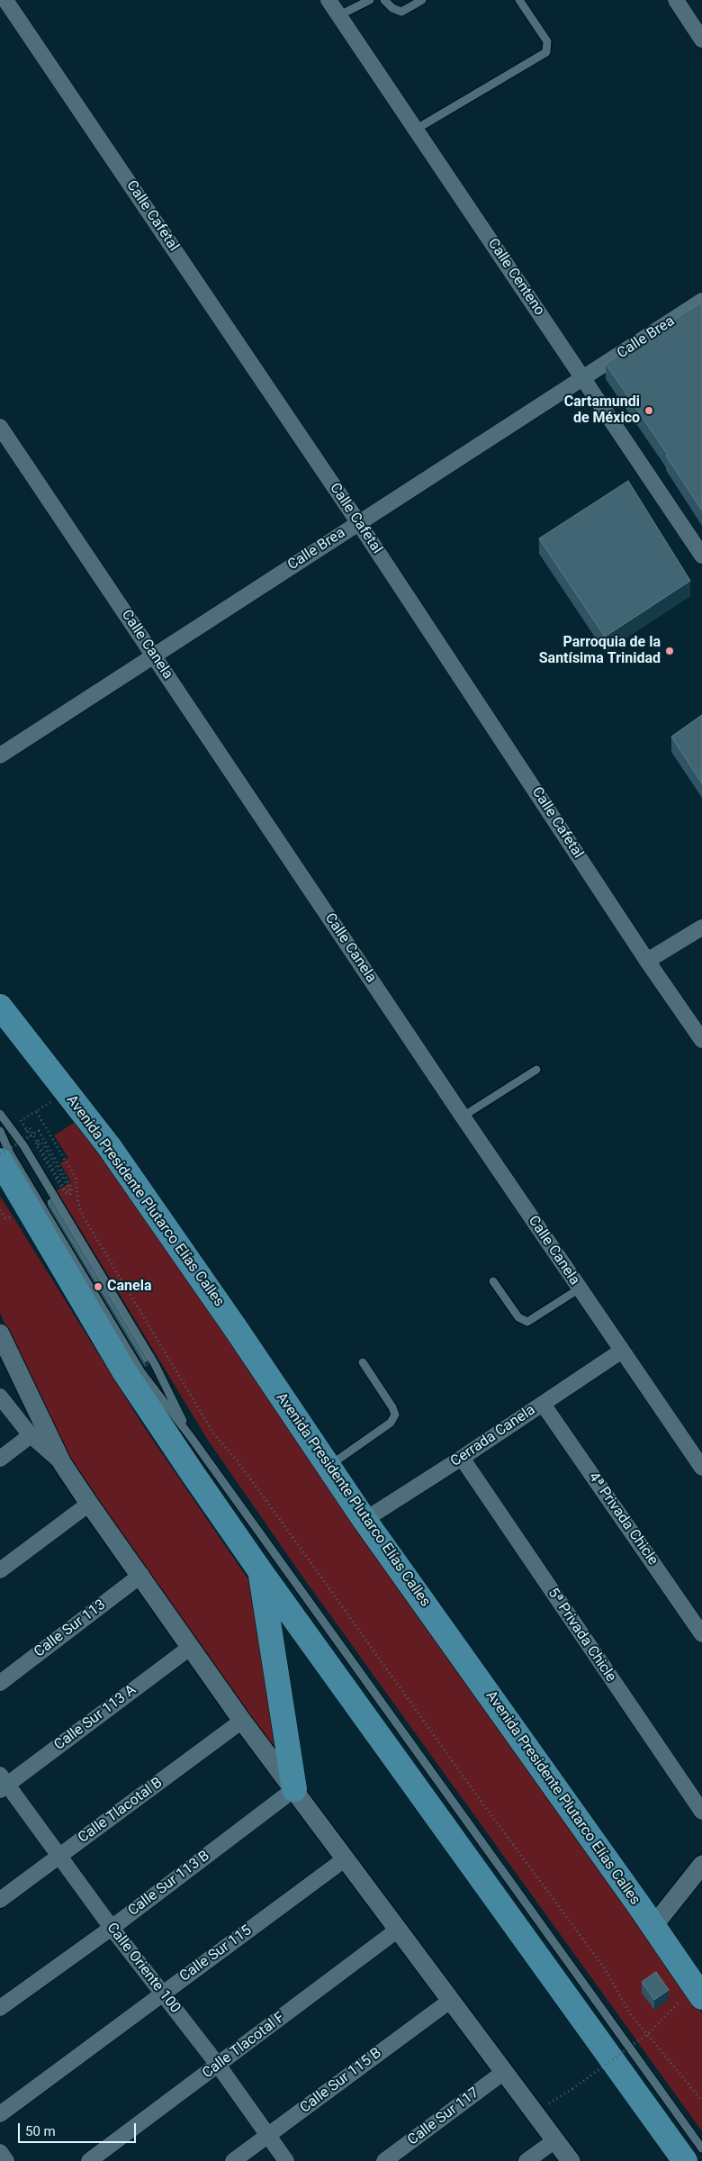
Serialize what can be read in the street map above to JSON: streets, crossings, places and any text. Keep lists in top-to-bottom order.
{
  "streets": {
    "main road": ["Avenida Presidente Plutarco Elías Calles"],
    "street": [
      "Calle Cafetal",
      "Calle Centeno",
      "Calle Brea",
      "Calle Canela",
      "Cerrada Canela",
      "4ª Privada Chicle",
      "Calle Sur 113",
      "5ª Privada Chicle",
      "Calle Sur 113 A",
      "Calle Tlacotal B",
      "Calle Sur 113 B",
      "Calle Sur 115",
      "Calle Oriente 100",
      "Calle Tlacotal F",
      "Calle Sur 115 B",
      "Calle Sur 117"
    ]
  },
  "crossings": [
    ["Calle Cafetal", "Calle Brea"],
    ["Calle Centeno", "Calle Brea"],
    ["Calle Brea", "Calle Canela"],
    ["Calle Canela", "Cerrada Canela"],
    ["Avenida Presidente Plutarco Elías Calles", "Cerrada Canela"],
    ["Cerrada Canela", "4ª Privada Chicle"],
    ["Cerrada Canela", "5ª Privada Chicle"],
    ["Calle Sur 113 A", "Calle Oriente 100"],
    ["Calle Tlacotal B", "Calle Oriente 100"],
    ["Calle Sur 113 B", "Calle Oriente 100"],
    ["Calle Sur 115", "Calle Oriente 100"],
    ["Calle Oriente 100", "Calle Tlacotal F"],
    ["Calle Oriente 100", "Calle Sur 115 B"]
  ],
  "places": ["Cartamundi de México", "Parroquia de la Santísima Trinidad", "Canela"],
  "scale_bar": "50 m"
}
